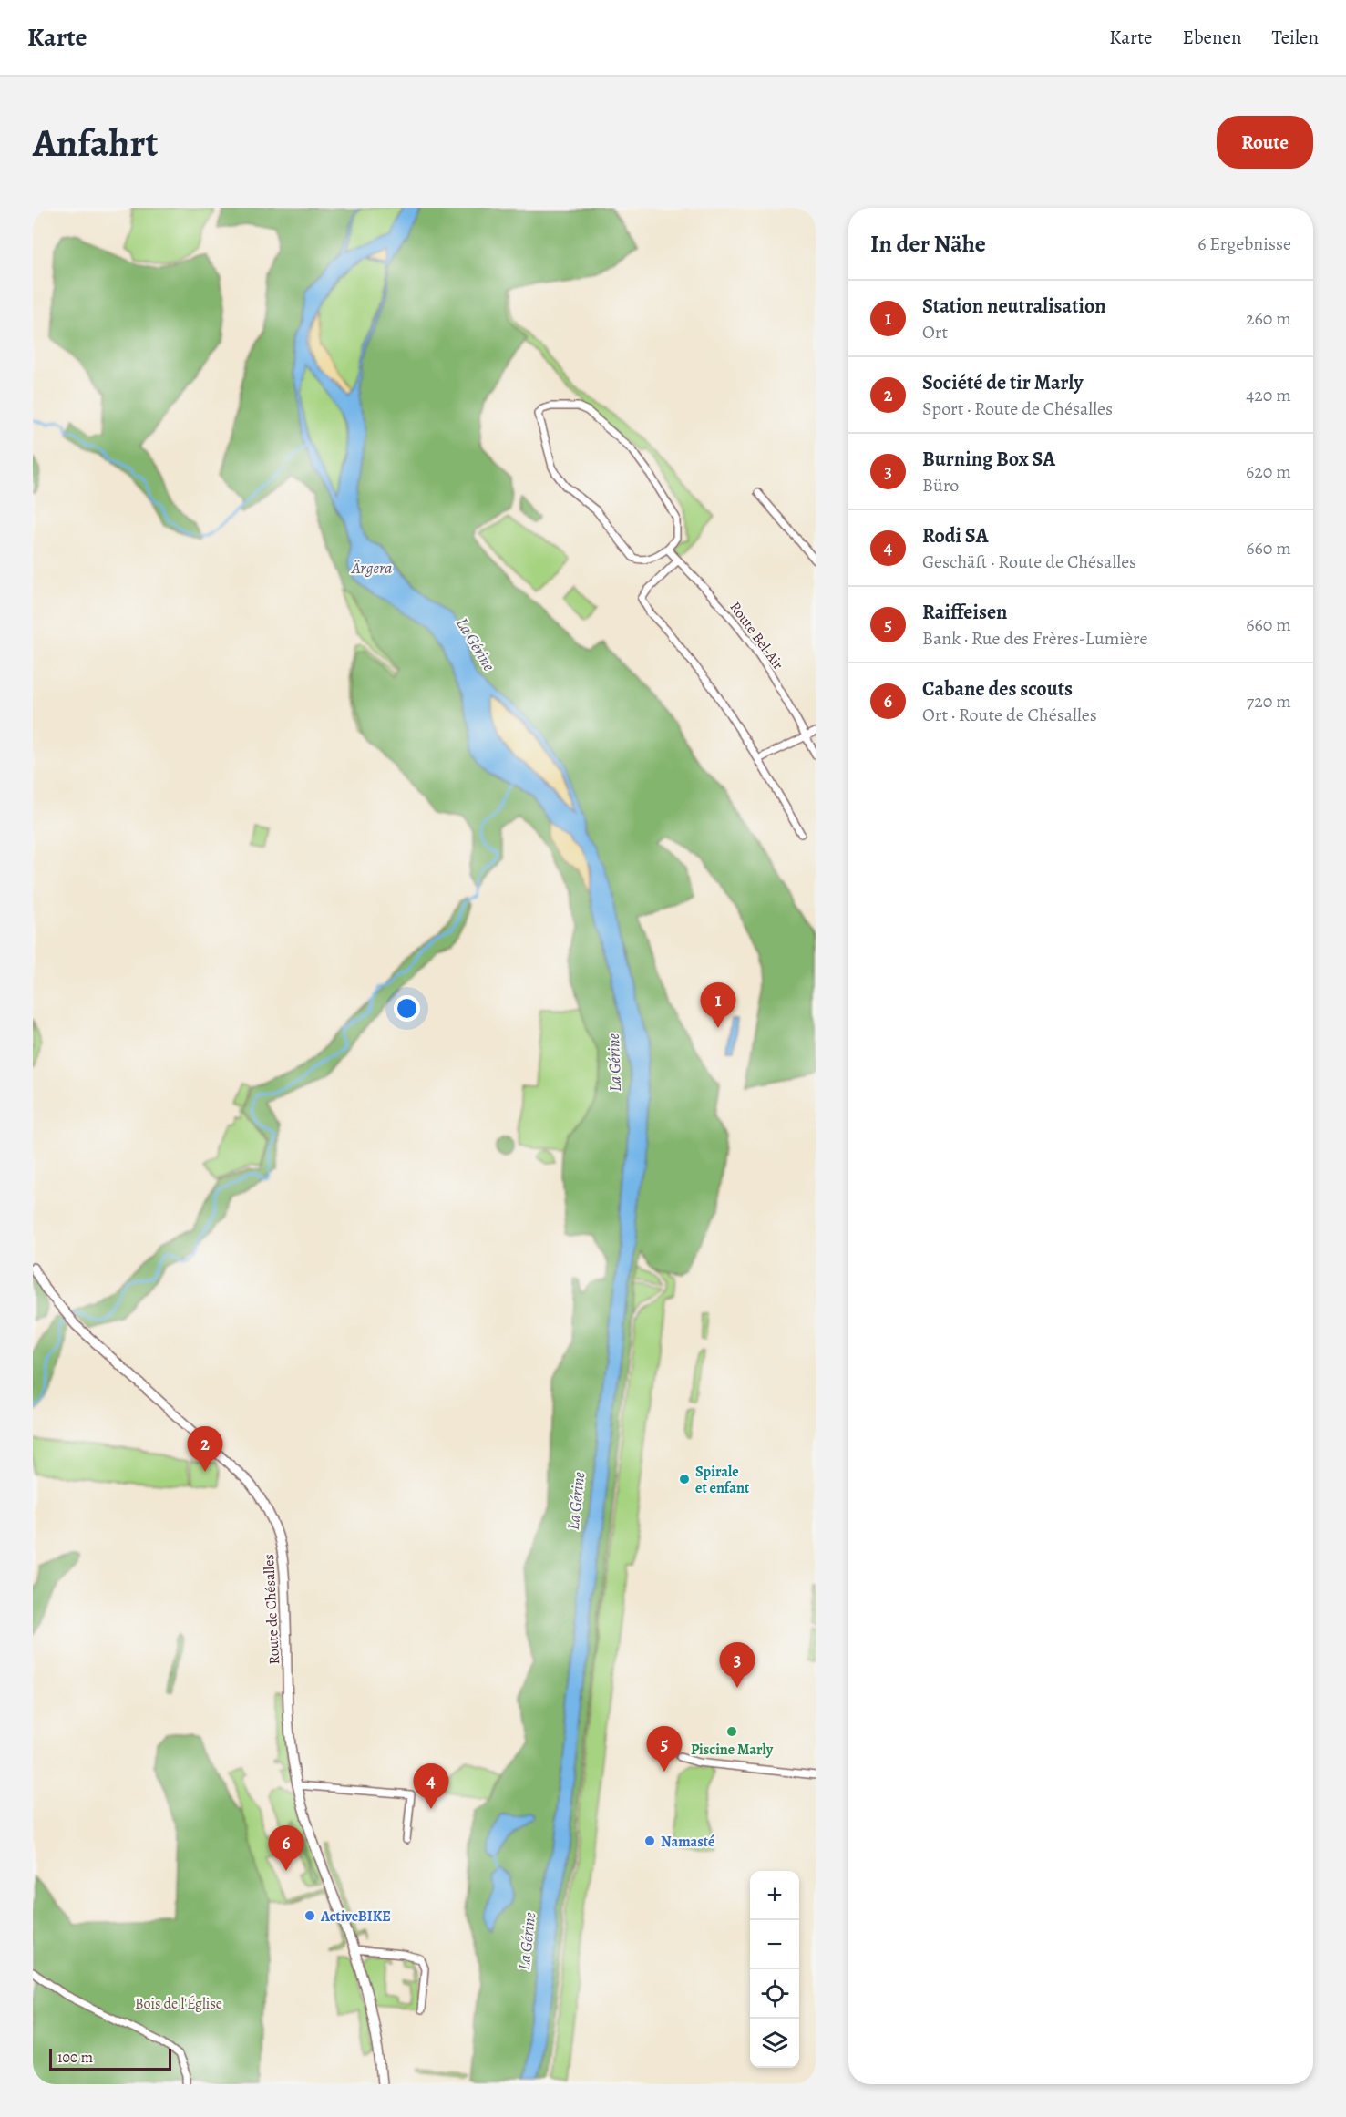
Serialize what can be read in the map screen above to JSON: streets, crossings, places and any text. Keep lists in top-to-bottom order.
{
  "streets": {
    "street": ["Route Bel-Air", "Route de Chésalles"]
  },
  "water": ["Ärgera", "La Gérine"],
  "parks": ["Bois de l'Église"],
  "places": [
    "Spirale et enfant",
    "Piscine Marly",
    "Namasté",
    "ActiveBIKE"
  ],
  "scale_bar": "100 m",
  "page": {
    "header": "Karte",
    "nav": ["Karte", "Ebenen", "Teilen"],
    "buttons": "Route",
    "title": "Anfahrt",
    "heading": ["In der Nähe", "6 Ergebnisse"],
    "list": [
      {
        "mark": "1",
        "name": "Station neutralisation",
        "note": "Ort",
        "value": "260 m"
      },
      {
        "mark": "2",
        "name": "Société de tir Marly",
        "note": "Sport · Route de Chésalles",
        "value": "420 m"
      },
      {
        "mark": "3",
        "name": "Burning Box SA",
        "note": "Büro",
        "value": "620 m"
      },
      {
        "mark": "4",
        "name": "Rodi SA",
        "note": "Geschäft · Route de Chésalles",
        "value": "660 m"
      },
      {
        "mark": "5",
        "name": "Raiffeisen",
        "note": "Bank · Rue des Frères-Lumière",
        "value": "660 m"
      },
      {
        "mark": "6",
        "name": "Cabane des scouts",
        "note": "Ort · Route de Chésalles",
        "value": "720 m"
      }
    ],
    "pins": [
      "1",
      "2",
      "3",
      "5",
      "4",
      "6"
    ],
    "map_buttons": ["+", "−"],
    "scale": "100 m"
  }
}
